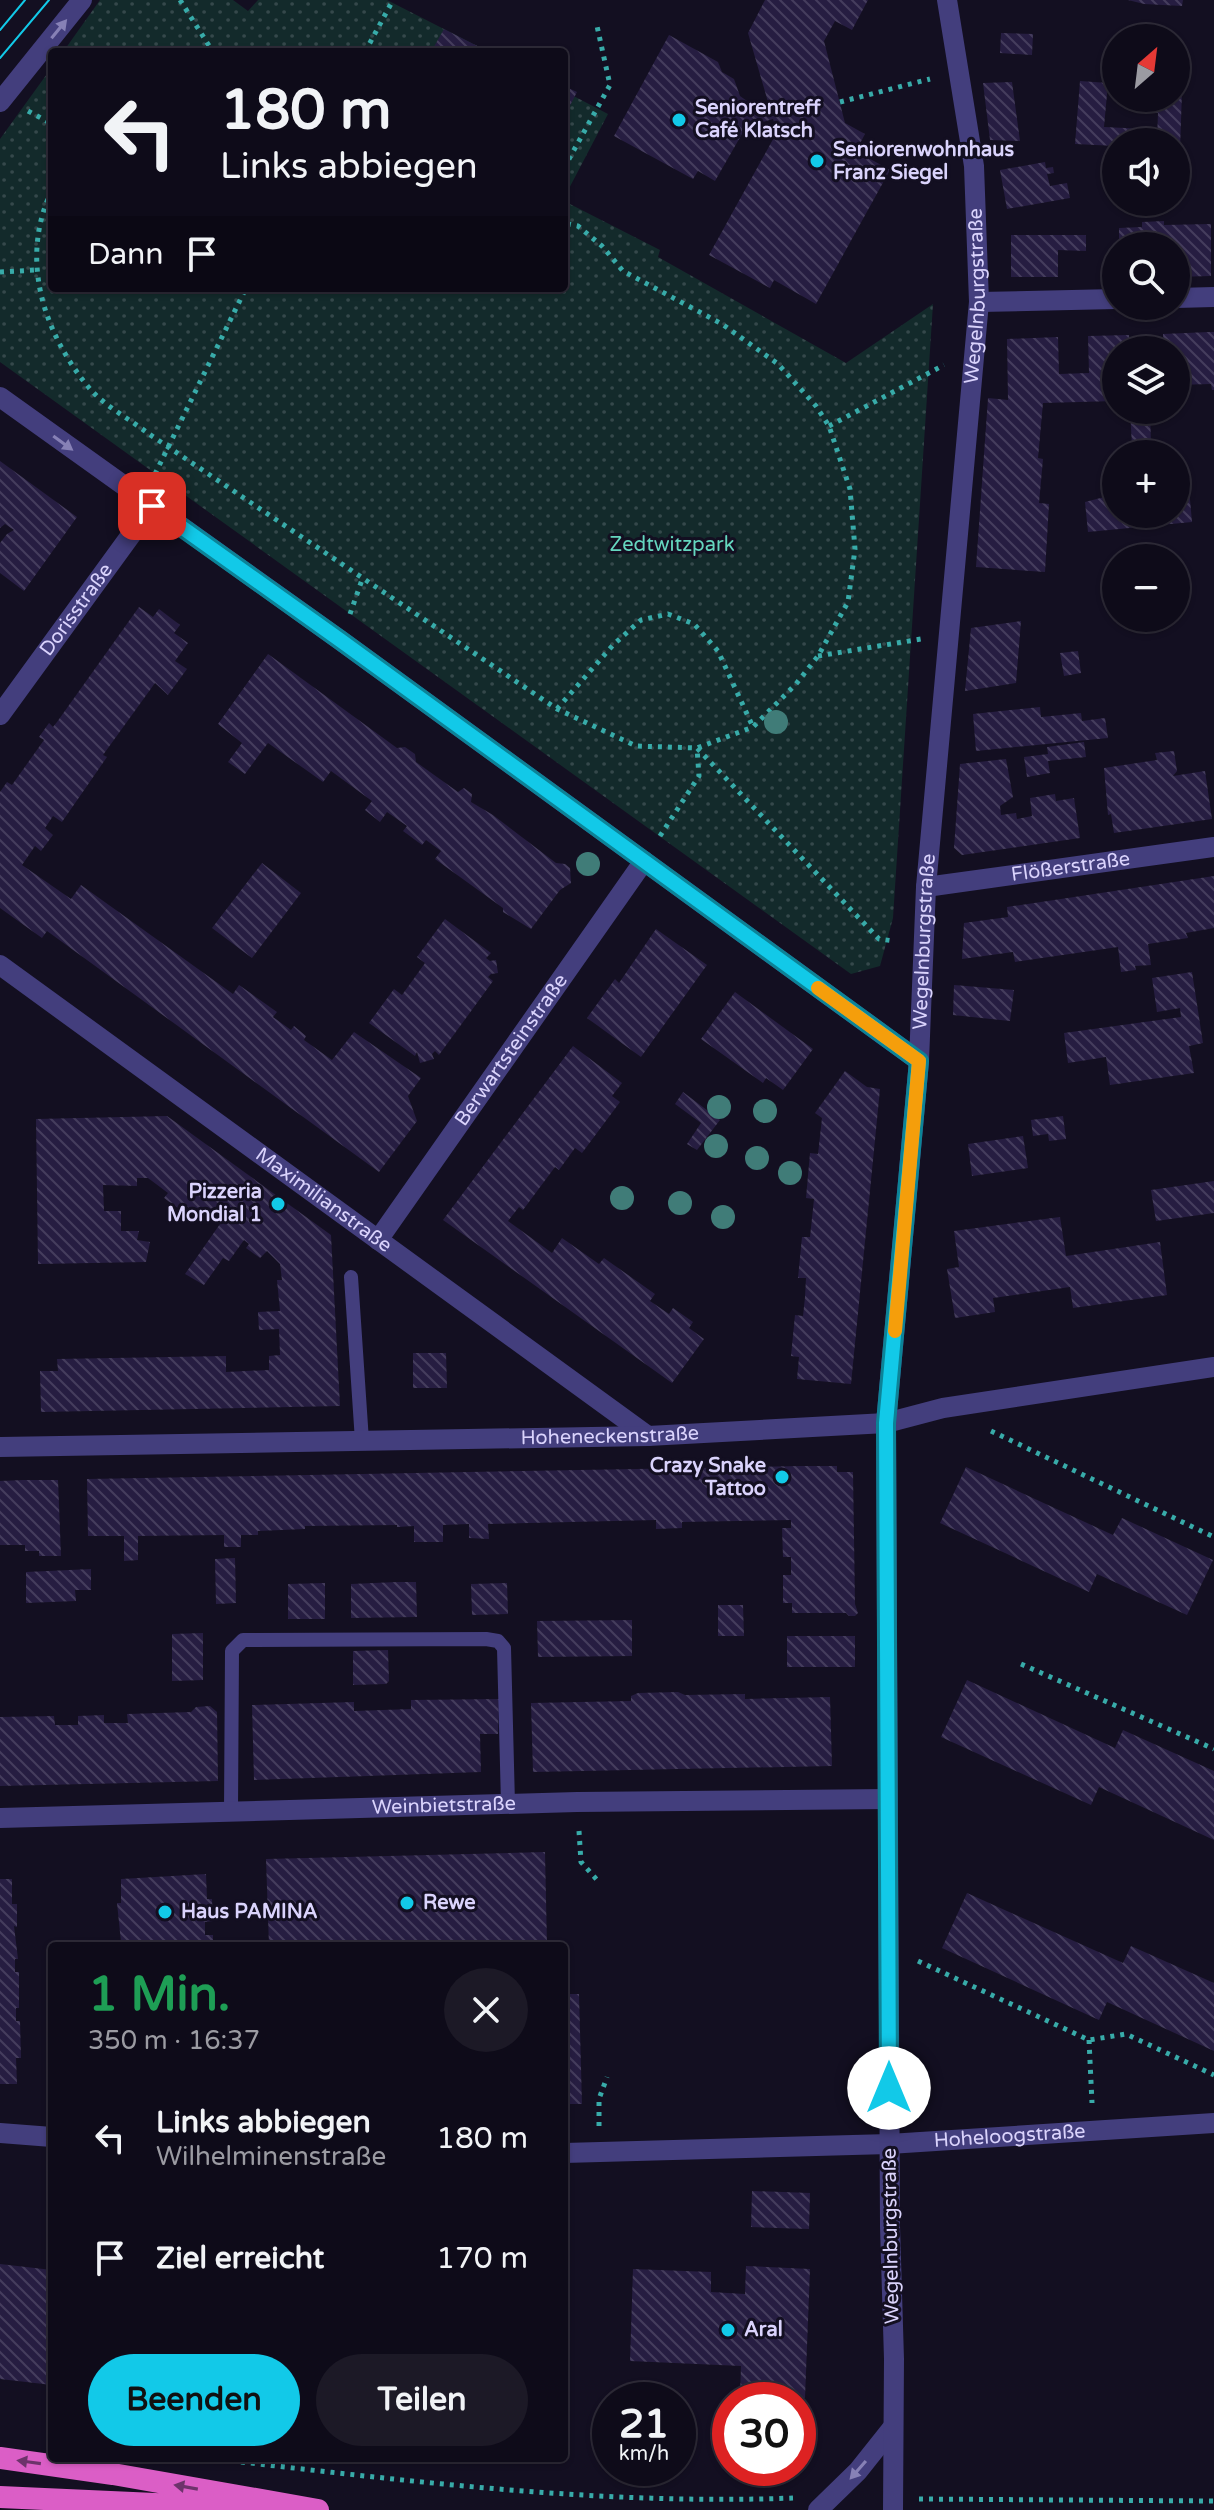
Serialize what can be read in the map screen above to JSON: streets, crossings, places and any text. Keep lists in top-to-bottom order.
{
  "streets": {
    "street": [
      "Wegelnburgstraße",
      "Dorisstraße",
      "Flößerstraße",
      "Berwartsteinstraße",
      "Maximilianstraße",
      "Hoheneckenstraße",
      "Weinbietstraße",
      "Hoheloogstraße"
    ]
  },
  "crossings": [
    ["Wegelnburgstraße", "Flößerstraße"],
    ["Wegelnburgstraße", "Hoheneckenstraße"],
    ["Wegelnburgstraße", "Weinbietstraße"],
    ["Wegelnburgstraße", "Hoheloogstraße"],
    ["Berwartsteinstraße", "Maximilianstraße"],
    ["Maximilianstraße", "Hoheneckenstraße"]
  ],
  "parks": ["Zedtwitzpark"],
  "places": [
    "Seniorentreff Café Klatsch",
    "Seniorenwohnhaus Franz Siegel",
    "Pizzeria Mondial 1",
    "Crazy Snake Tattoo",
    "Rewe",
    "Haus PAMINA",
    "Aral"
  ],
  "north": "top right",
  "page": {
    "map_buttons": ["+", "−"],
    "turn": ["180 m", "Links abbiegen"],
    "then": "Dann",
    "heading": ["1 Min.", "350 m · 16:37"],
    "list": [
      {
        "name": "Links abbiegen",
        "note": "Wilhelminenstraße",
        "value": "180 m"
      },
      {
        "name": "Ziel erreicht",
        "value": "170 m"
      }
    ],
    "buttons": ["Beenden", "Teilen"],
    "speed": "21 km/h",
    "limit": "30"
  }
}
